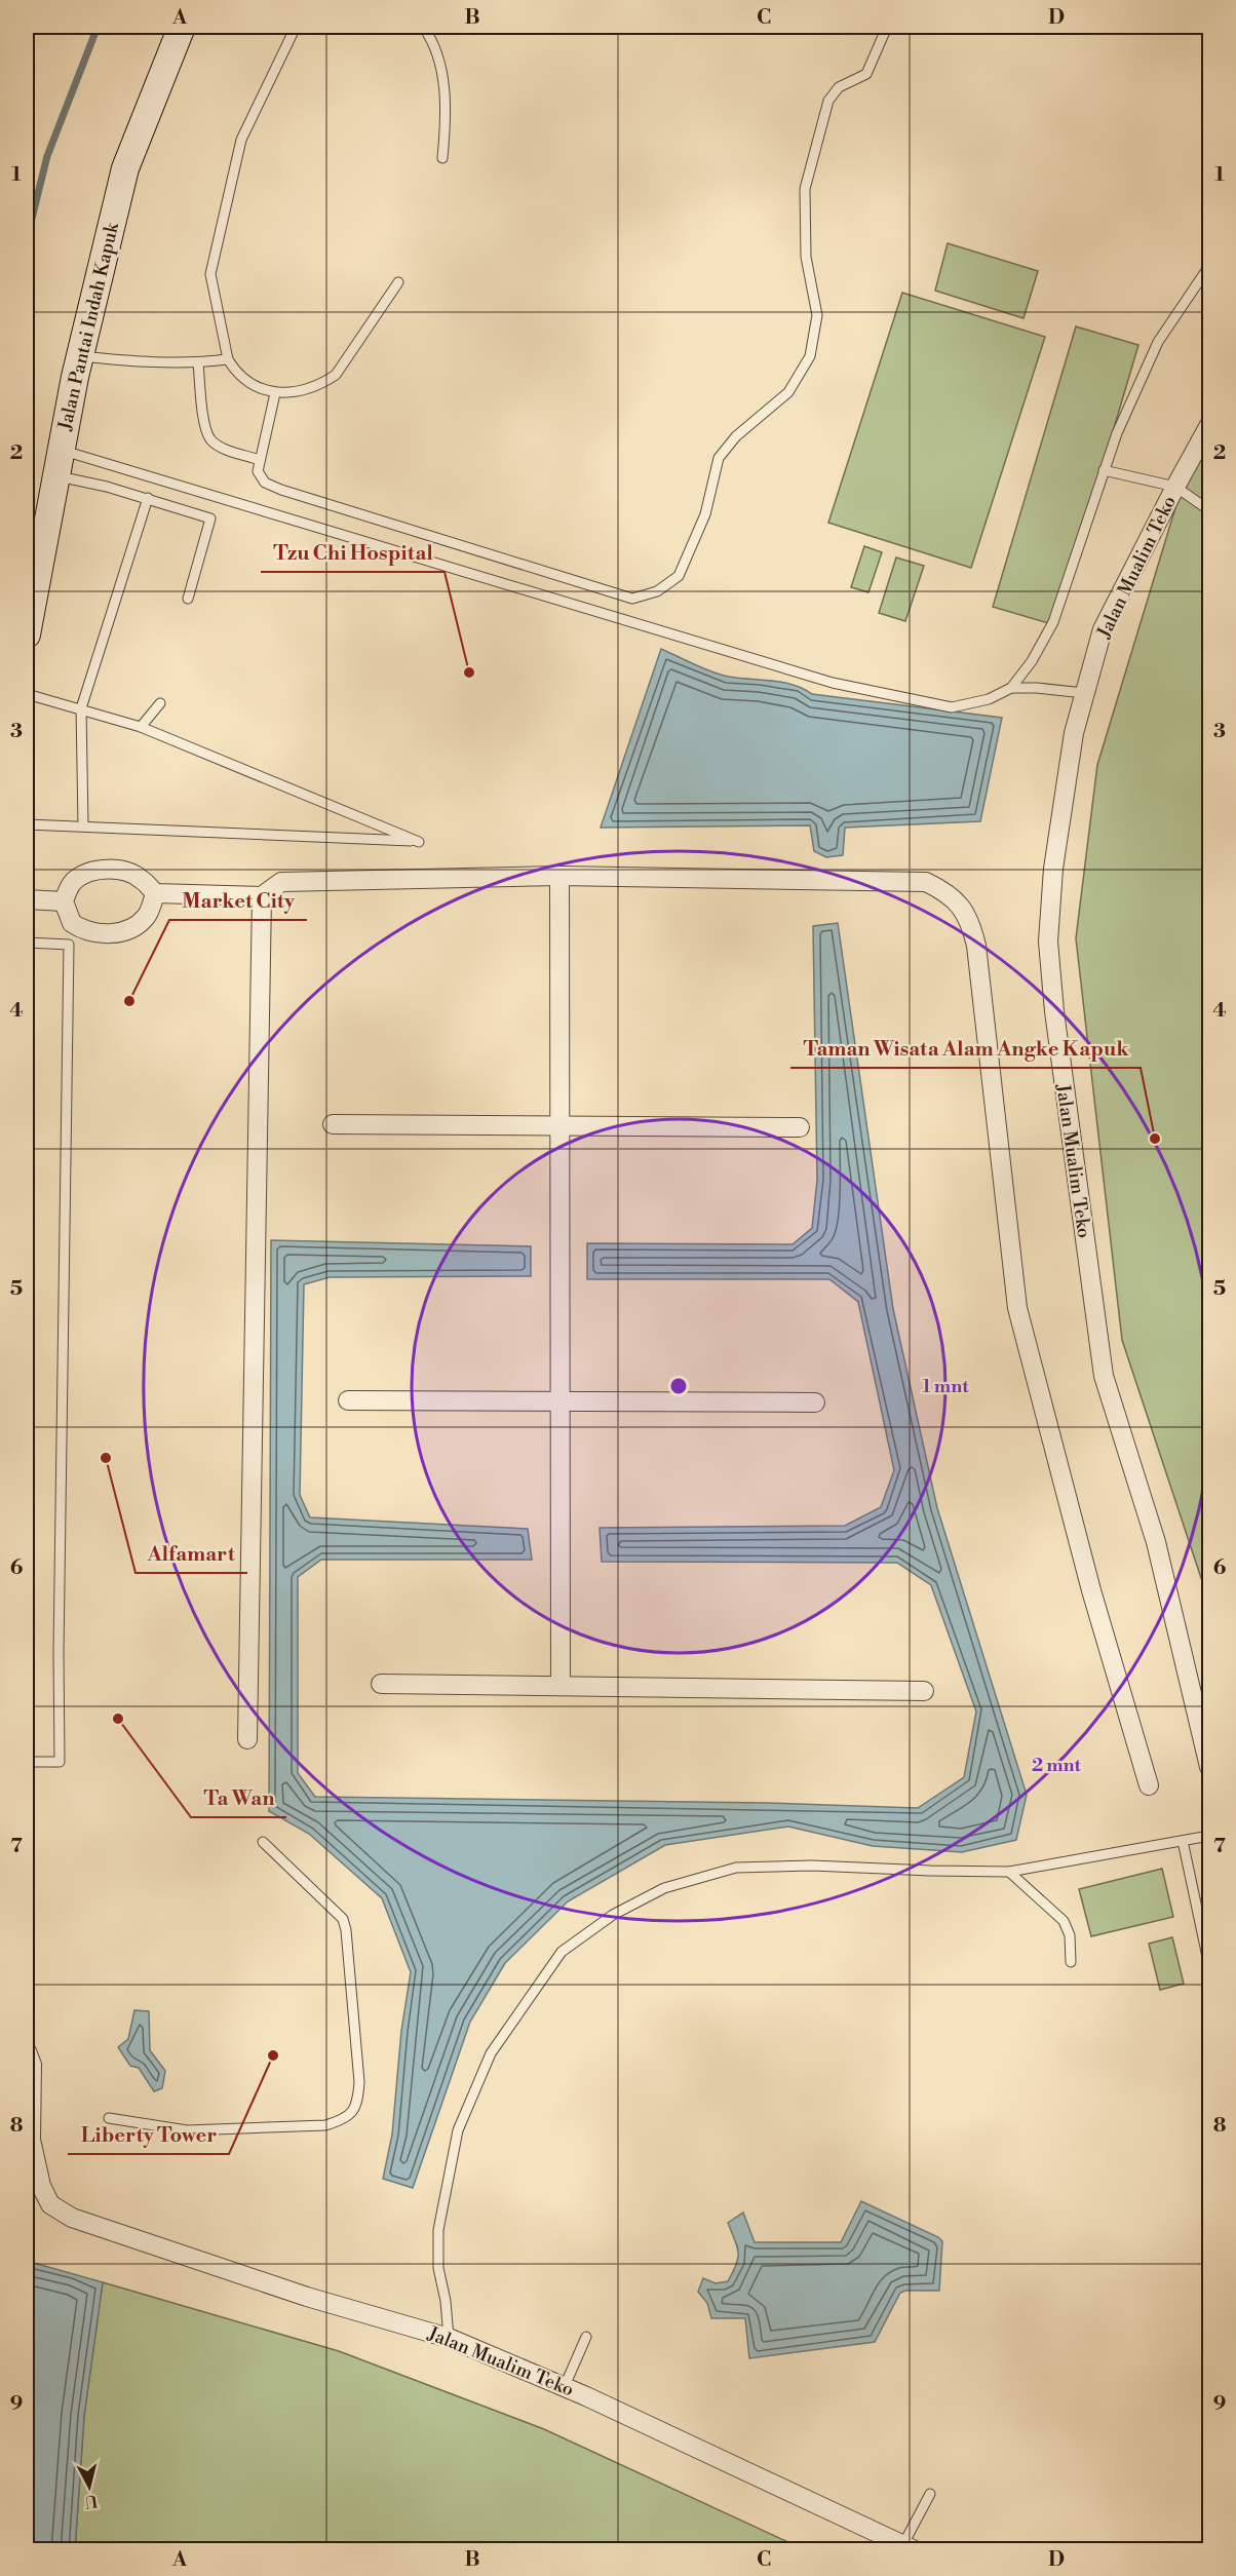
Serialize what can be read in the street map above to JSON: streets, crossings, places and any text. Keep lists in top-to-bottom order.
{
  "streets": {
    "main road": ["Jalan Pantai Indah Kapuk"],
    "street": ["Jalan Mualim Teko"]
  },
  "places": [
    "Tzu Chi Hospital",
    "Market City",
    "Taman Wisata Alam Angke Kapuk",
    "Alfamart",
    "Ta Wan",
    "Liberty Tower"
  ],
  "north": "bottom",
  "grid": {
    "columns": [
      "A",
      "B",
      "C",
      "D"
    ],
    "rows": [
      "1",
      "2",
      "3",
      "4",
      "5",
      "6",
      "7",
      "8",
      "9"
    ]
  },
  "rings": ["1 mnt", "2 mnt"]
}
